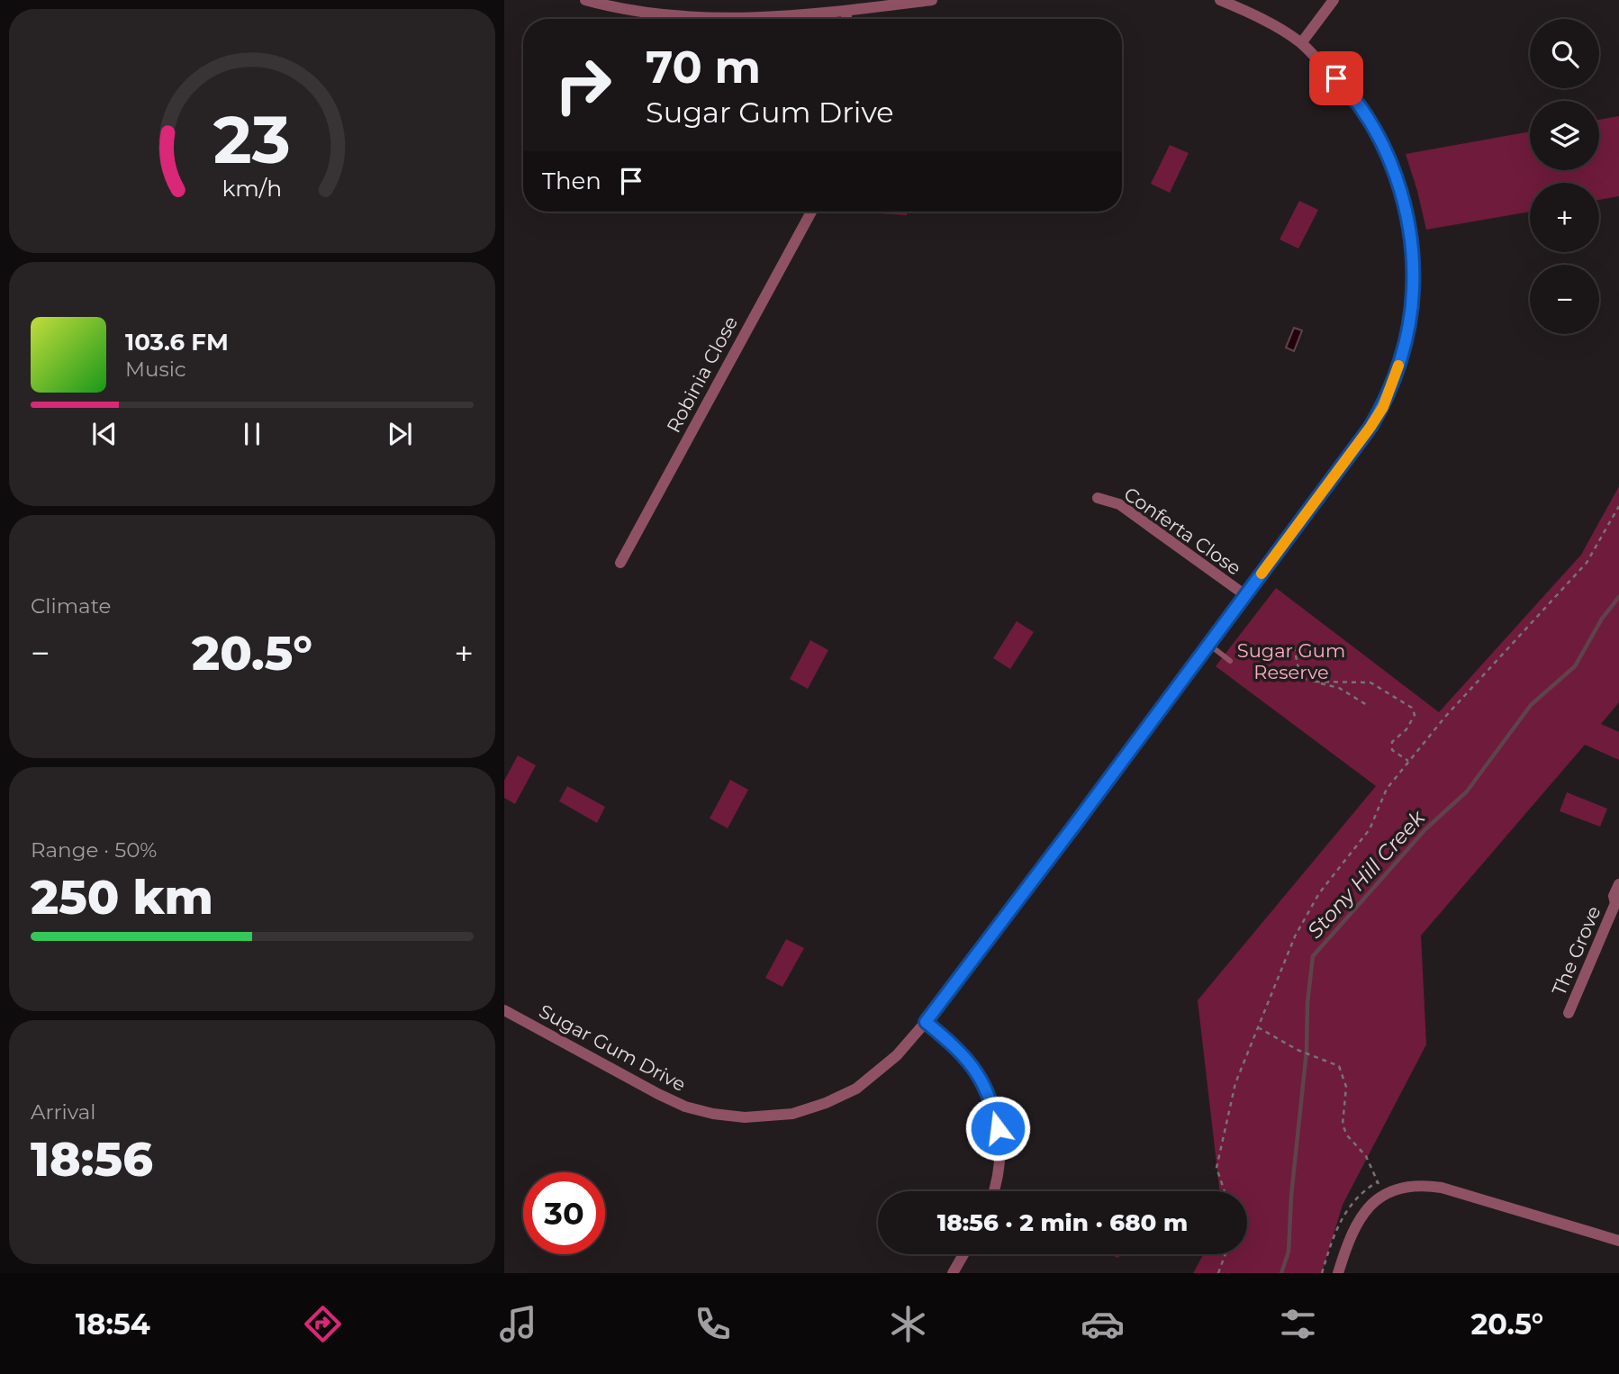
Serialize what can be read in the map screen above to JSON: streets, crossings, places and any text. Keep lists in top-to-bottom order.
{
  "streets": {
    "street": [
      "Robinia Close",
      "Conferta Close",
      "The Grove",
      "Sugar Gum Drive"
    ]
  },
  "crossings": [
    ["Conferta Close", "Sugar Gum Drive"]
  ],
  "water": ["Stony Hill Creek"],
  "parks": ["Sugar Gum Reserve"],
  "page": {
    "map_buttons": ["+", "−"],
    "turn": ["70 m", "Sugar Gum Drive"],
    "then": "Then",
    "song": ["103.6 FM", "Music"],
    "tile": [
      "Climate",
      ["Range · 50%", "250 km"],
      ["Arrival", "18:56"]
    ],
    "heat": ["−", "20.5°", "+"],
    "limit": "30",
    "trip": "18:56 · 2 min · 680 m",
    "tabs": ["18:54", "20.5°"],
    "gauge": ["23", "km/h"]
  }
}
